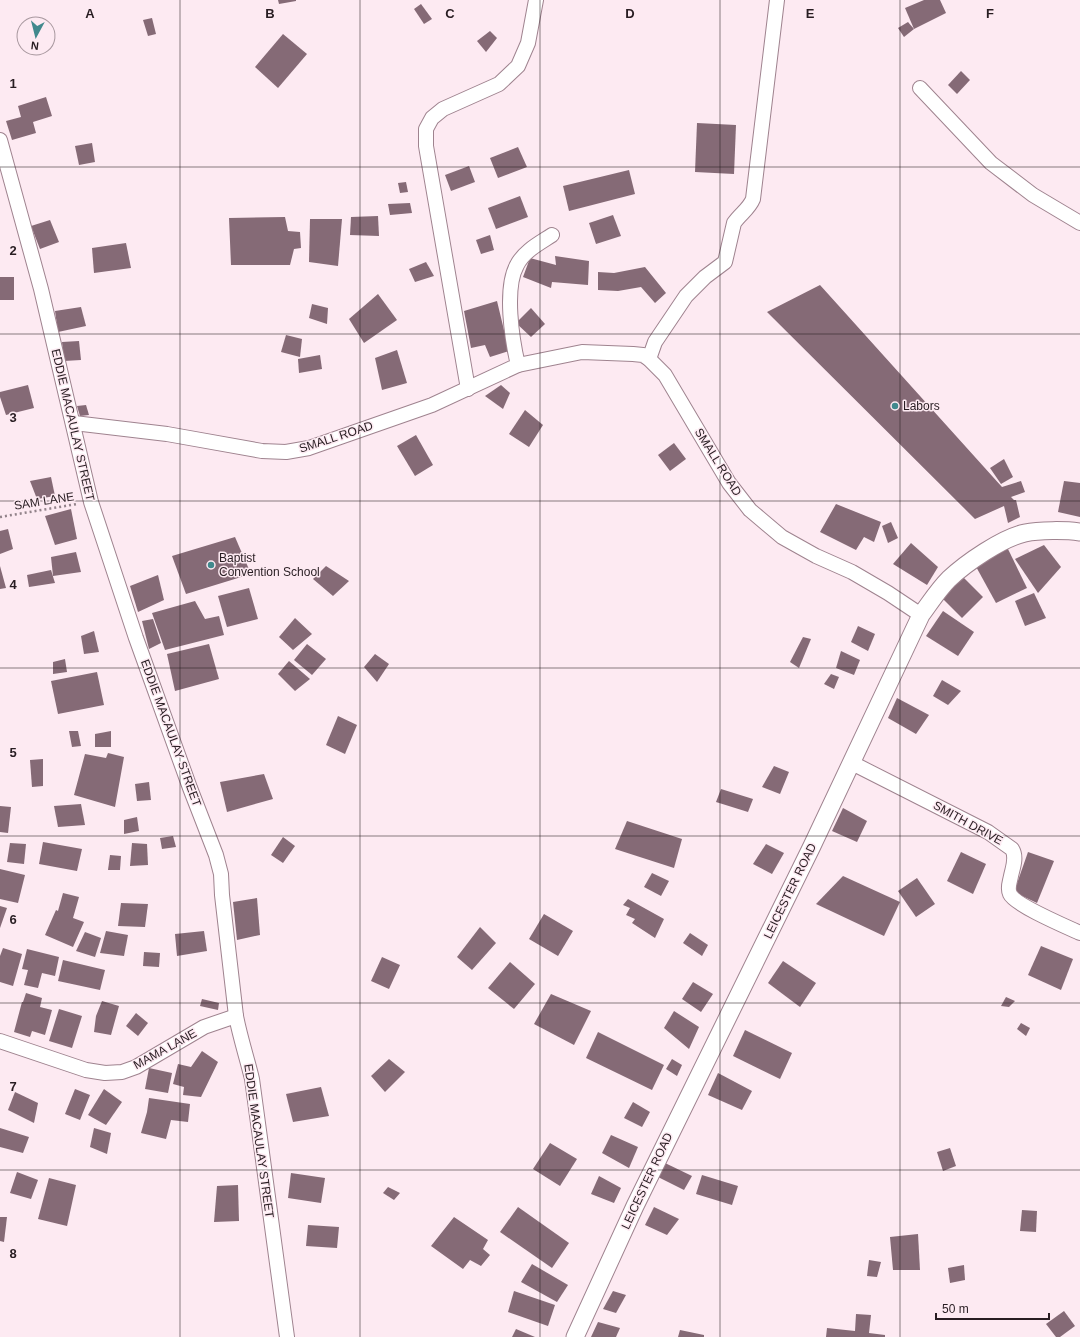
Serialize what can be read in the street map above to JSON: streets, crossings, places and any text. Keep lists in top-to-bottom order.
{
  "streets": {
    "street": [
      "EDDIE MACAULAY STREET",
      "SMALL ROAD",
      "SMITH DRIVE",
      "LEICESTER ROAD",
      "MAMA LANE"
    ],
    "path": ["SAM LANE"]
  },
  "crossings": [
    ["EDDIE MACAULAY STREET", "SMALL ROAD"],
    ["EDDIE MACAULAY STREET", "SAM LANE"],
    ["EDDIE MACAULAY STREET", "MAMA LANE"],
    ["SMALL ROAD", "LEICESTER ROAD"],
    ["SMITH DRIVE", "LEICESTER ROAD"]
  ],
  "places": ["Labors", "Baptist Convention School"],
  "scale_bar": "50 m",
  "north": "bottom",
  "grid": {
    "columns": [
      "A",
      "B",
      "C",
      "D",
      "E",
      "F"
    ],
    "rows": [
      "1",
      "2",
      "3",
      "4",
      "5",
      "6",
      "7",
      "8"
    ]
  }
}
